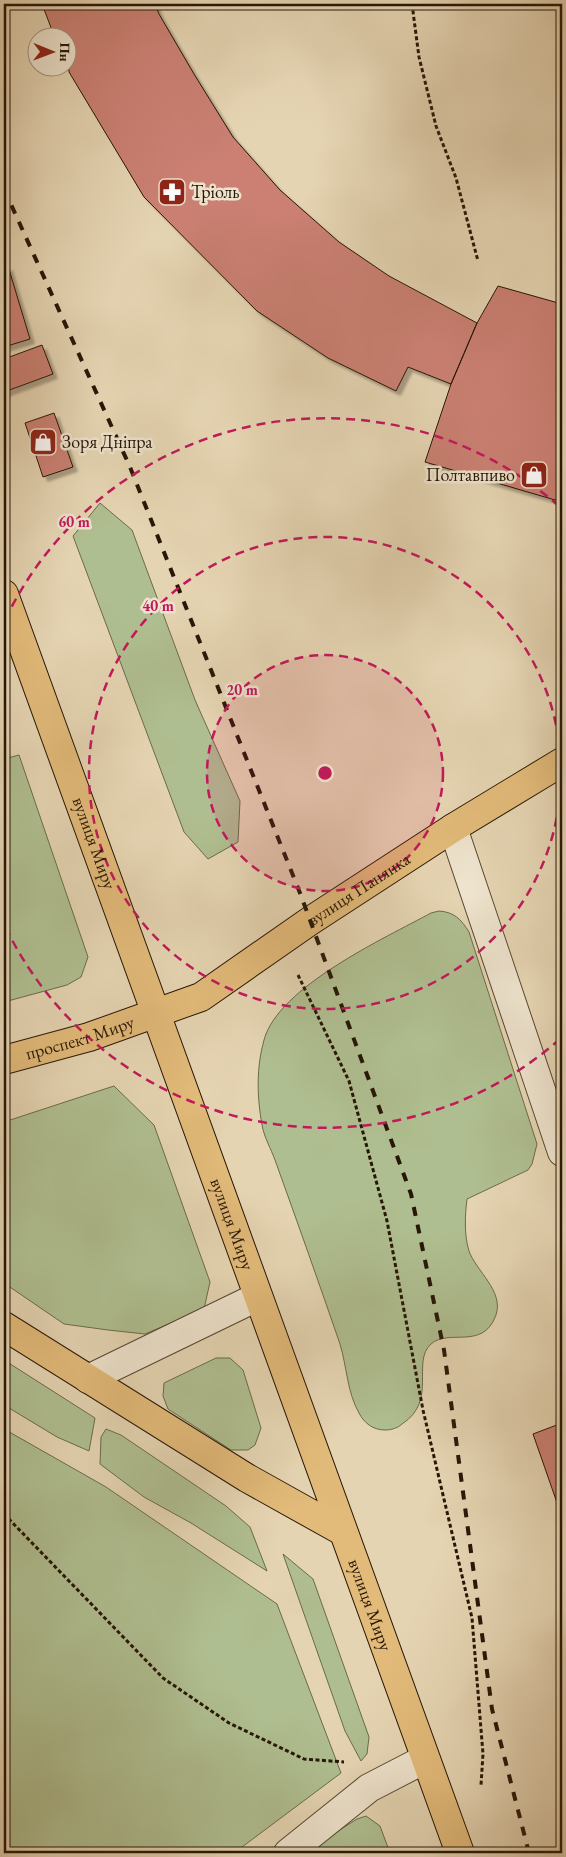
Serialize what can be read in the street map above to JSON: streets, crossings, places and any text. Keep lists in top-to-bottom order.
{
  "streets": {
    "main road": ["вулиця Миру", "вулиця Панянка", "проспект Миру"]
  },
  "crossings": [
    ["вулиця Миру", "вулиця Панянка"],
    ["вулиця Миру", "проспект Миру"],
    ["вулиця Панянка", "проспект Миру"]
  ],
  "places": {
    "pharmacy": ["Тріоль"],
    "shop": ["Зоря Дніпра", "Полтавпиво"]
  },
  "north": "right",
  "rings": ["60 m", "40 m", "20 m"]
}
